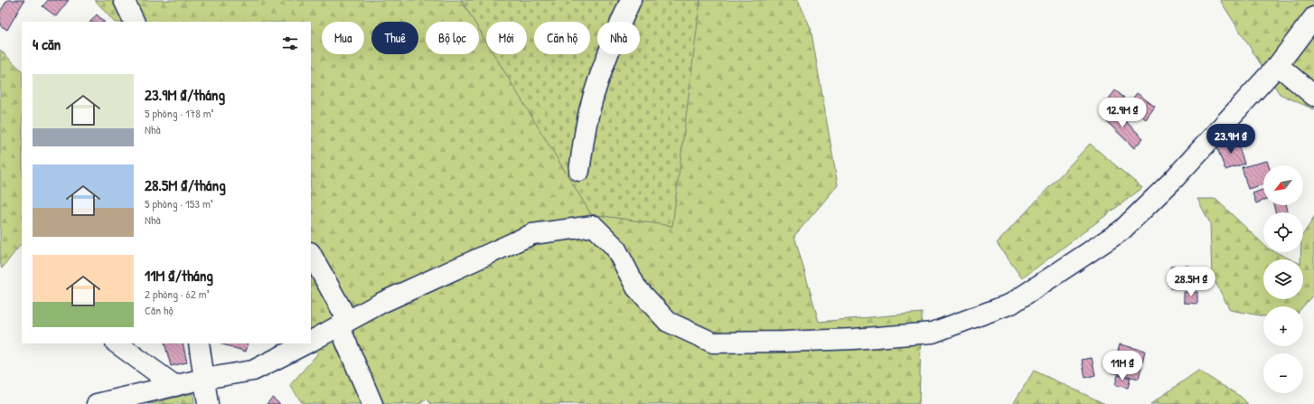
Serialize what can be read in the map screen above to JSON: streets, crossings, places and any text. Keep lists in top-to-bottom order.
{
  "north": "bottom left",
  "page": {
    "chip": [
      "Mua",
      "Thuê",
      "Bộ lọc",
      "Mới",
      "Căn hộ",
      "Nhà"
    ],
    "heading": "4 căn",
    "list": [
      {
        "name": "23.9M ₫/tháng",
        "note": "5 phòng · 178 m² · Nhà"
      },
      {
        "name": "28.5M ₫/tháng",
        "note": "5 phòng · 153 m² · Nhà"
      },
      {
        "name": "11M ₫/tháng",
        "note": "2 phòng · 62 m² · Căn hộ"
      }
    ],
    "price": [
      "12.9M ₫",
      "23.9M ₫",
      "28.5M ₫",
      "11M ₫"
    ],
    "map_buttons": ["+", "−"]
  }
}
